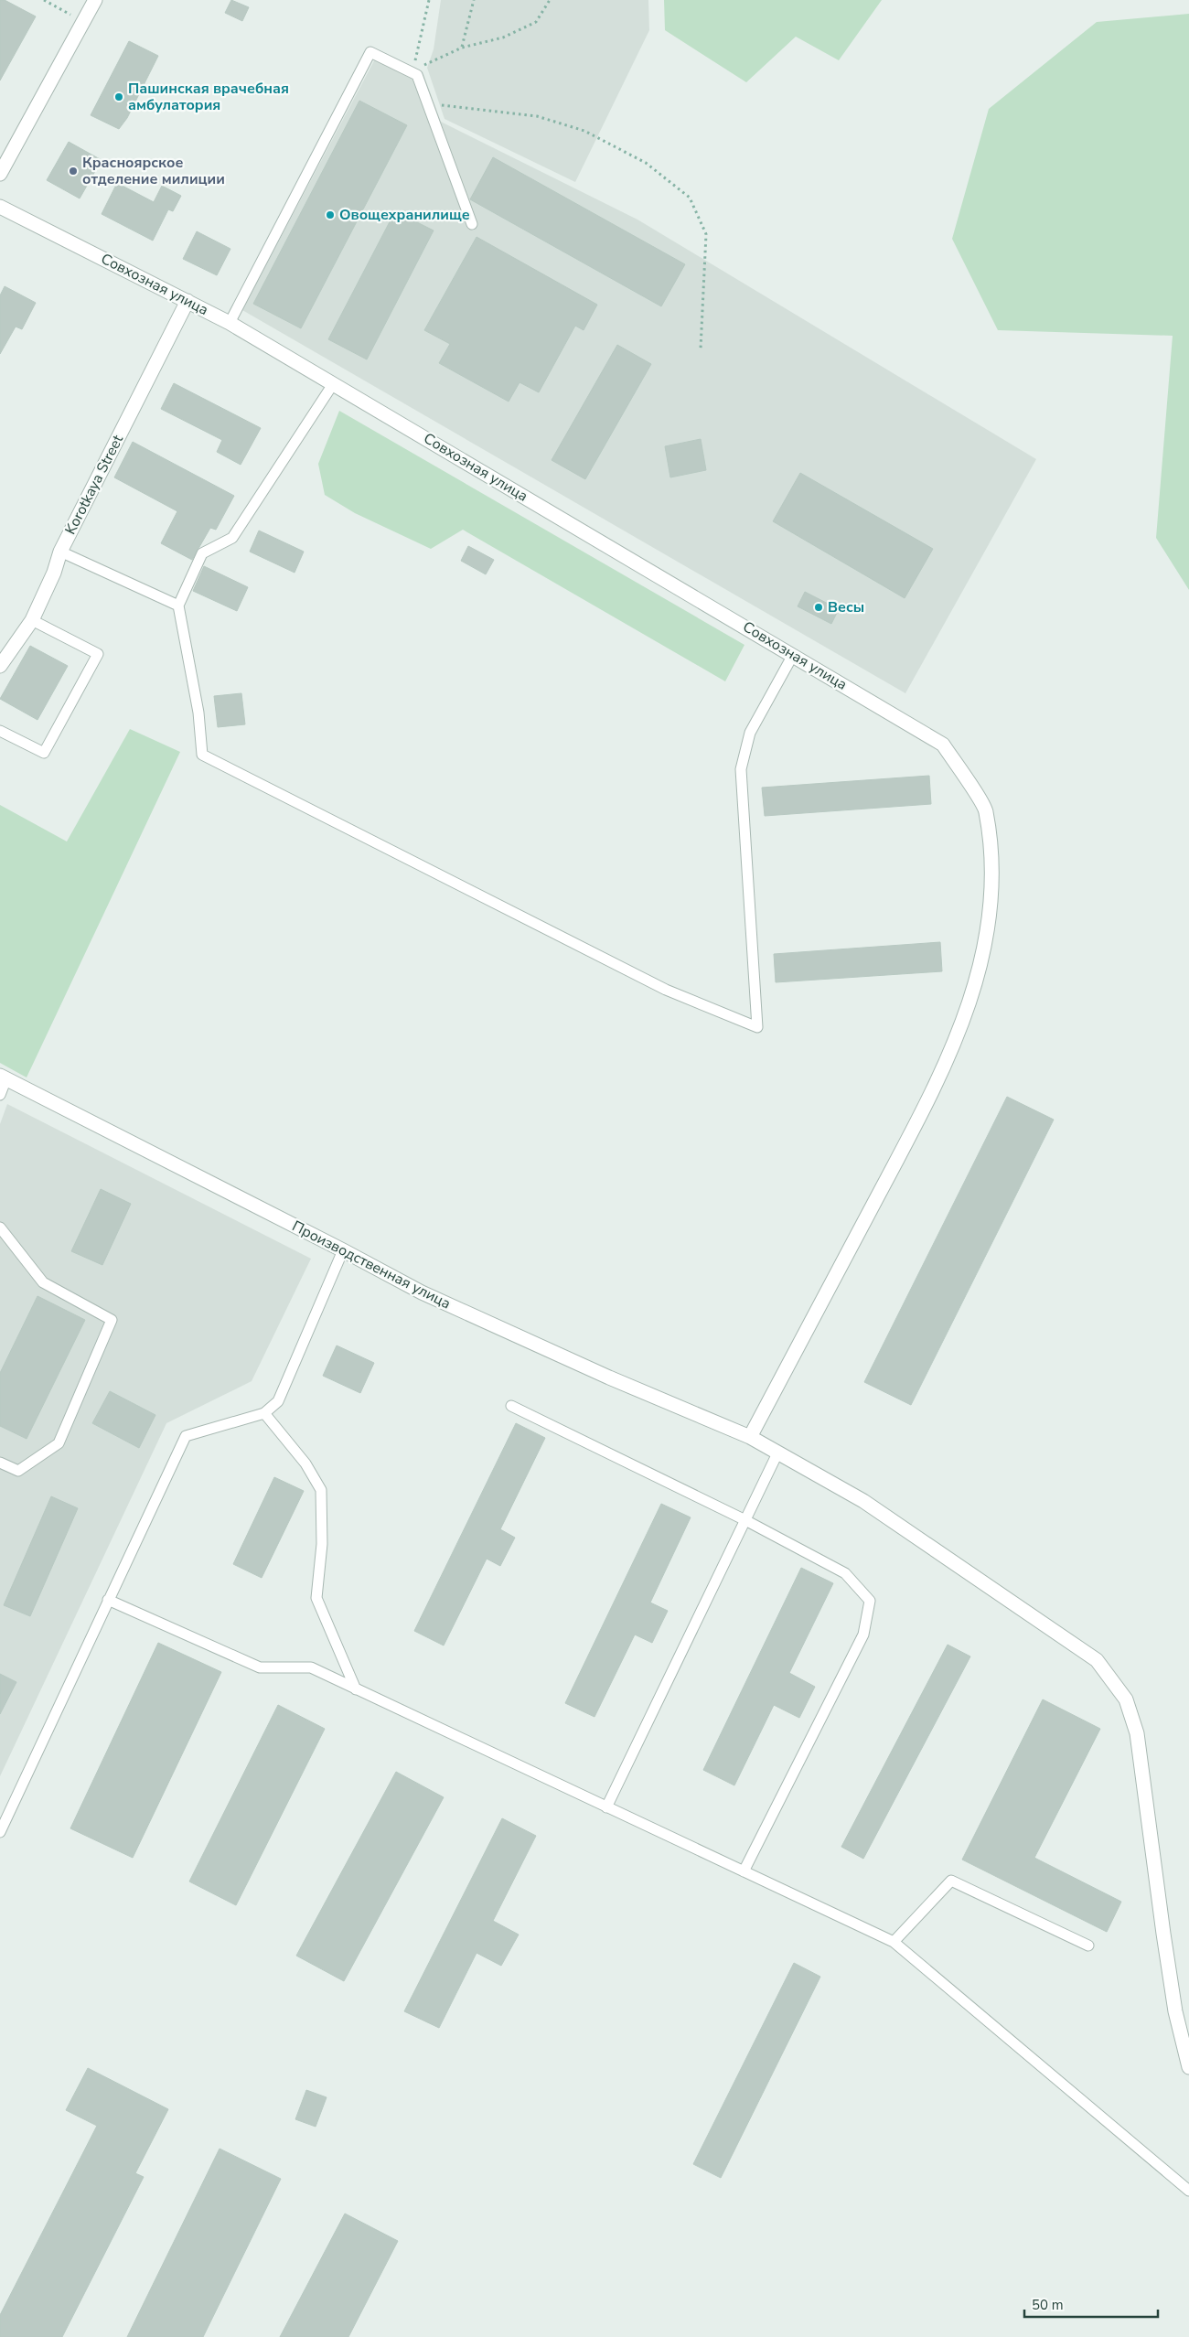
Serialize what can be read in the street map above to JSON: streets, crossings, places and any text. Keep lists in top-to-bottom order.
{
  "streets": {
    "street": ["Совхозная улица", "Korotkaya Street", "Производственная улица"]
  },
  "crossings": [
    ["Совхозная улица", "Korotkaya Street"],
    ["Совхозная улица", "Производственная улица"]
  ],
  "places": [
    "Пашинская врачебная амбулатория",
    "Красноярское отделение милиции",
    "Овощехранилище",
    "Весы"
  ],
  "scale_bar": "50 m"
}
